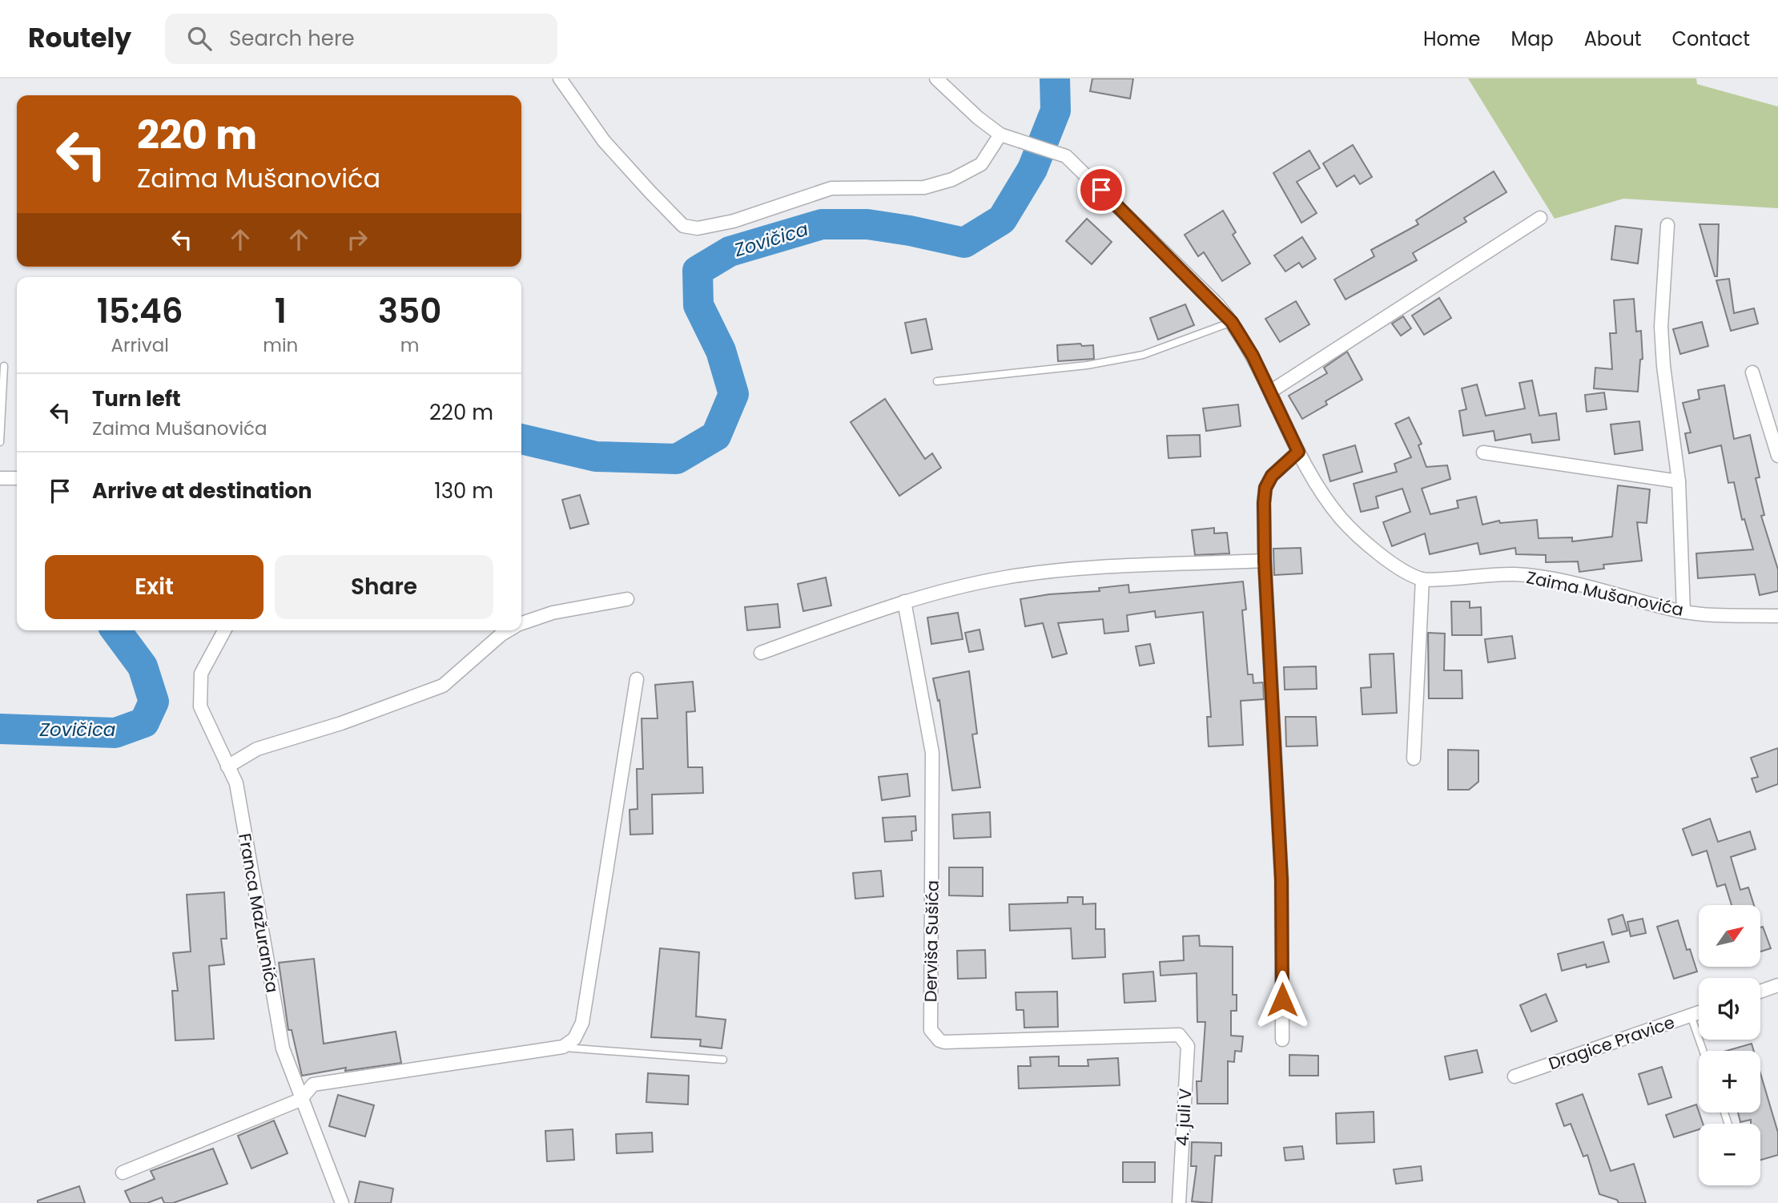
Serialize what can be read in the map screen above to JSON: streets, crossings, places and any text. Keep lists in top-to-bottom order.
{
  "streets": {
    "street": [
      "Zaima Mušanovića",
      "Franca Mažuranića",
      "Derviša Sušića",
      "Dragice Pravice",
      "4. juli V"
    ]
  },
  "crossings": [
    ["Derviša Sušića", "4. juli V"]
  ],
  "water": ["Zovičica"],
  "north": "top right",
  "page": {
    "header": "Routely",
    "search": "Search here",
    "nav": [
      "Home",
      "Map",
      "About",
      "Contact"
    ],
    "turn": ["220 m", "Zaima Mušanovića"],
    "eta": [
      "15:46",
      "Arrival",
      "1",
      "min",
      "350",
      "m"
    ],
    "list": [
      {
        "name": "Turn left",
        "note": "Zaima Mušanovića",
        "value": "220 m"
      },
      {
        "name": "Arrive at destination",
        "value": "130 m"
      }
    ],
    "buttons": ["Exit", "Share"],
    "map_buttons": ["+", "−"]
  }
}
